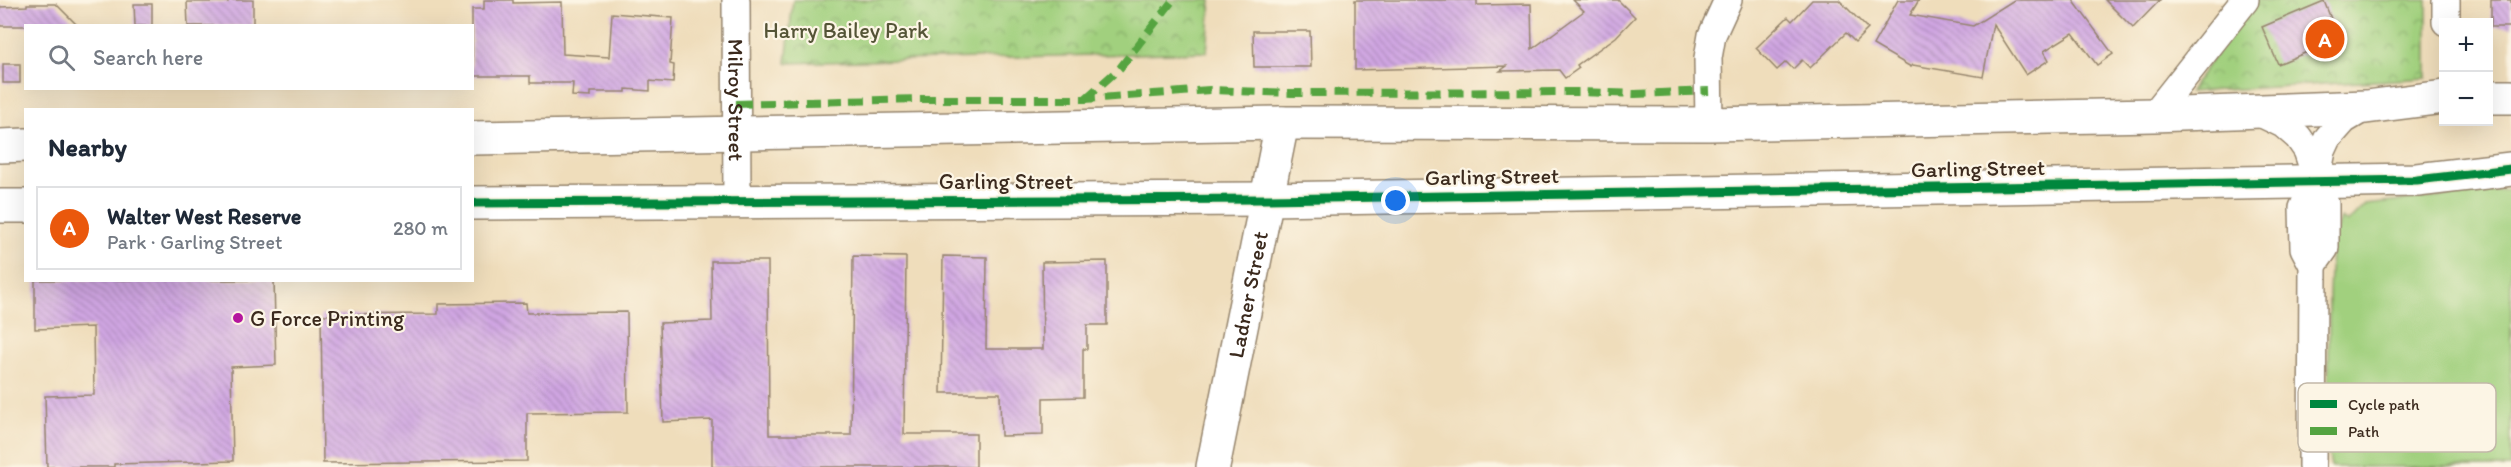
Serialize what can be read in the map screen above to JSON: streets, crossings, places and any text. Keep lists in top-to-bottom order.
{
  "streets": {
    "street": ["Milroy Street", "Garling Street", "Ladner Street"]
  },
  "crossings": [
    ["Milroy Street", "Garling Street"],
    ["Garling Street", "Ladner Street"]
  ],
  "parks": ["Harry Bailey Park"],
  "places": ["G Force Printing"],
  "legend": ["Cycle path", "Path"],
  "page": {
    "pins": "A",
    "map_buttons": ["+", "−"],
    "search": "Search here",
    "heading": "Nearby",
    "list": [
      {
        "mark": "A",
        "name": "Walter West Reserve",
        "note": "Park · Garling Street",
        "value": "280 m"
      }
    ]
  }
}
